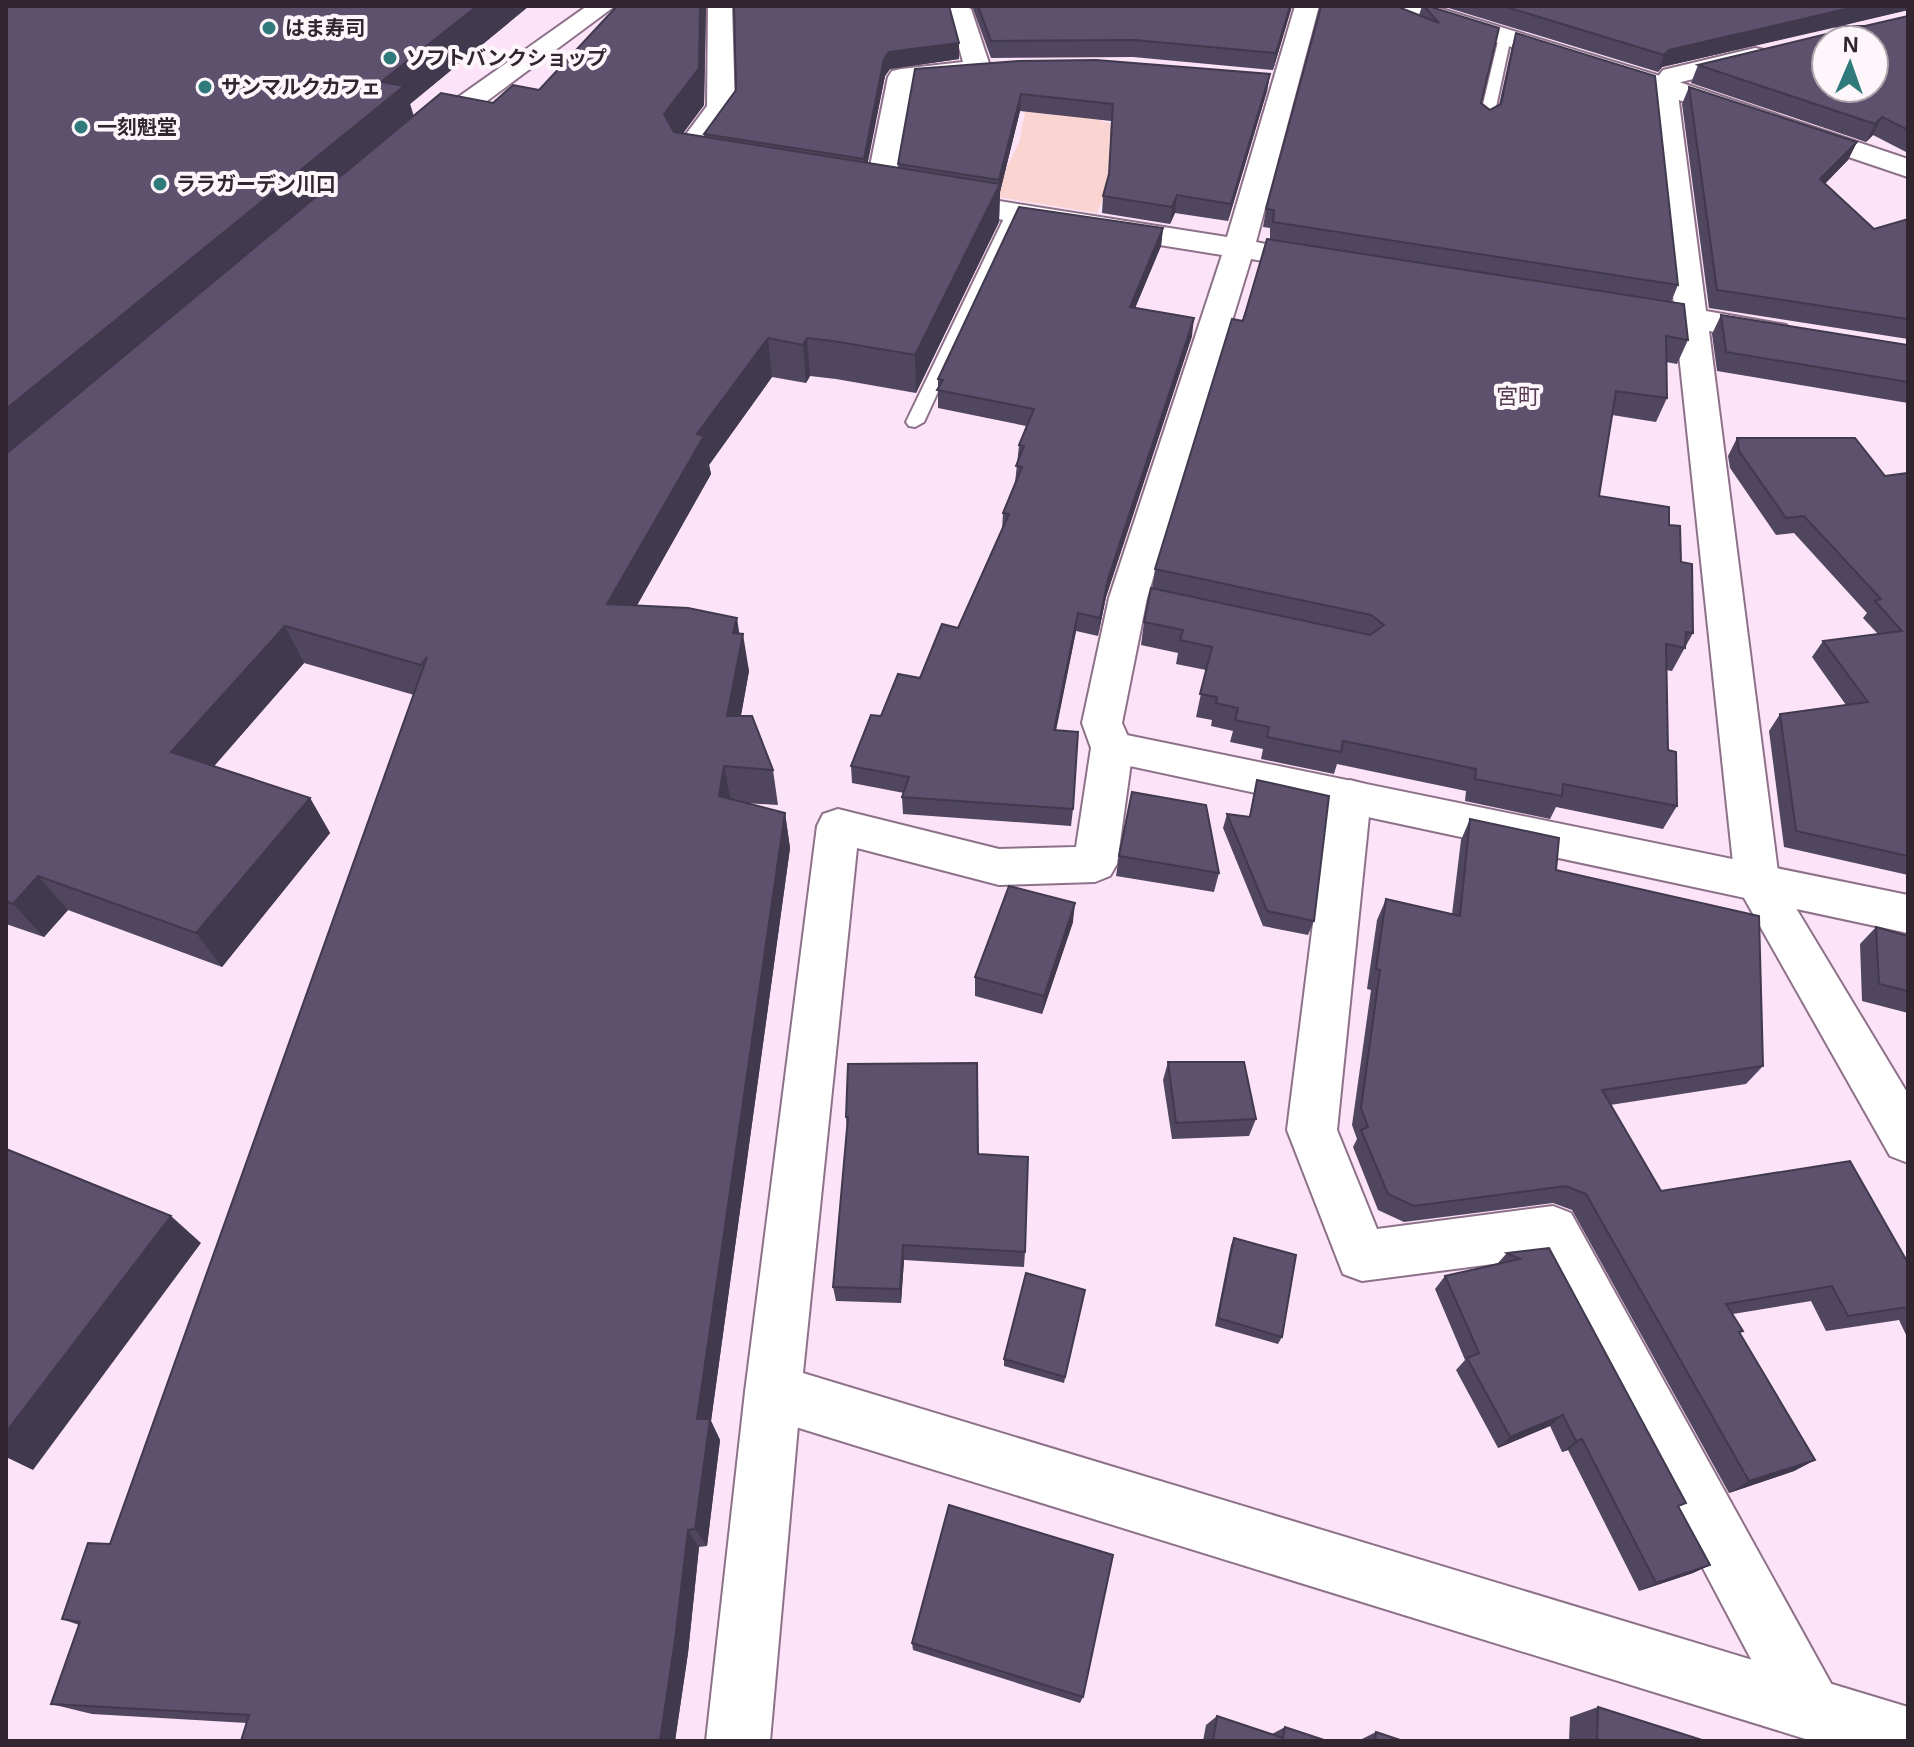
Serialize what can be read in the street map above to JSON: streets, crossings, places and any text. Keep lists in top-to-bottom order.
{
  "districts": ["宮町"],
  "places": [
    "はま寿司",
    "ソフトバンクショップ",
    "サンマルクカフェ",
    "一刻魁堂",
    "ララガーデン川口"
  ],
  "north": "top"
}
